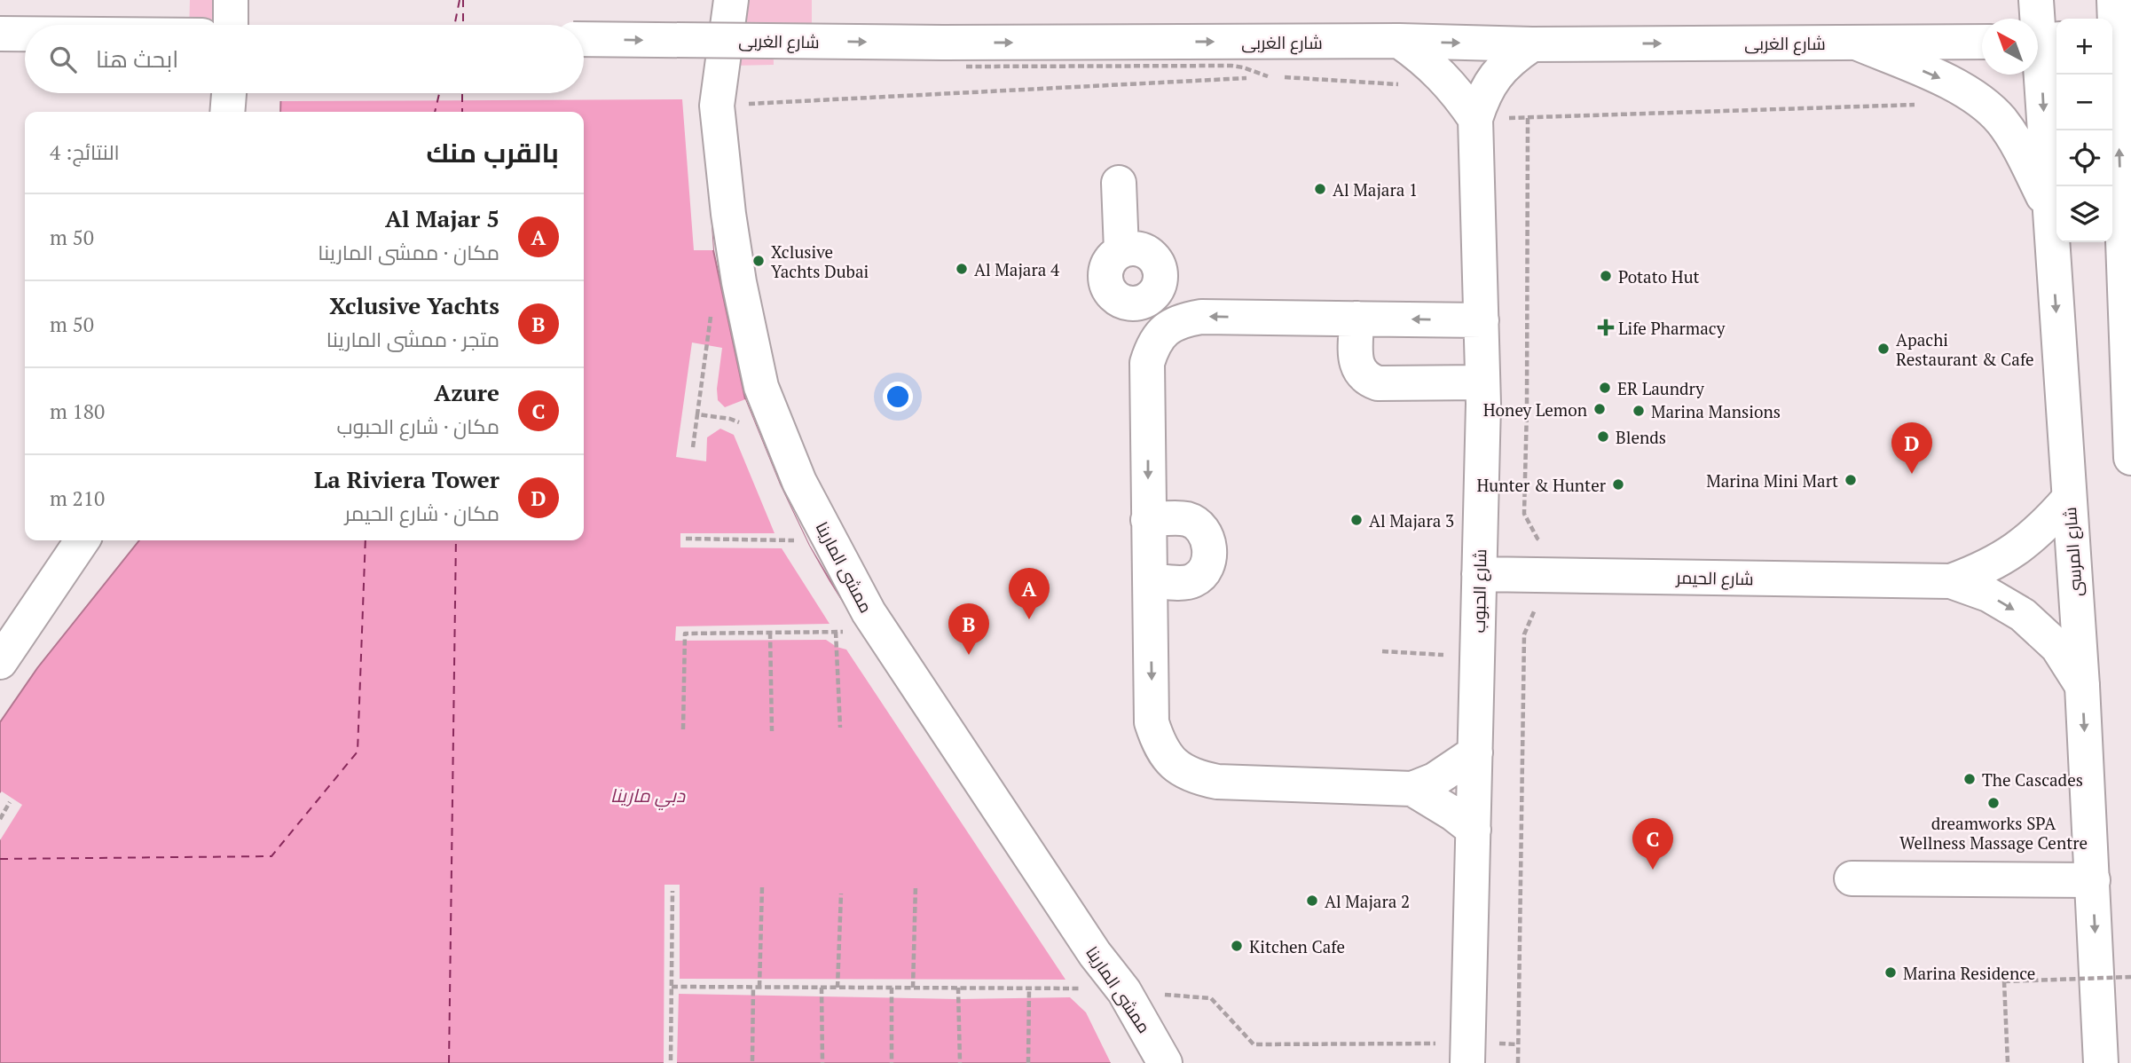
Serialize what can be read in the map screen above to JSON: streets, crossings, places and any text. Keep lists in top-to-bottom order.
{
  "streets": {
    "street": [
      "شارع الغربى",
      "شارع المرسى",
      "ممشى المارينا",
      "شارع الحيمر",
      "شارع الحبوب"
    ]
  },
  "crossings": [
    ["شارع الغربى", "شارع الحبوب"],
    ["شارع المرسى", "شارع الحيمر"],
    ["شارع الحيمر", "شارع الحبوب"]
  ],
  "one_way": ["شارع الغربى"],
  "water": ["دبي مارينا"],
  "places": {
    "other": [
      "Al Majara 1",
      "Xclusive Yachts Dubai",
      "Al Majara 4",
      "Potato Hut",
      "Apachi Restaurant & Cafe",
      "ER Laundry",
      "Honey Lemon",
      "Marina Mansions",
      "Blends",
      "Marina Mini Mart",
      "Hunter & Hunter",
      "Al Majara 3",
      "The Cascades",
      "dreamworks SPA Wellness Massage Centre",
      "Al Majara 2",
      "Kitchen Cafe",
      "Marina Residence"
    ],
    "health": ["Life Pharmacy"]
  },
  "north": "top left",
  "page": {
    "map_buttons": ["+", "−"],
    "search": "ابحث هنا",
    "heading": ["بالقرب منك", "النتائج: 4"],
    "list": [
      {
        "mark": "A",
        "name": "Al Majar 5",
        "note": "مكان · ممشى المارينا",
        "value": "50 m"
      },
      {
        "mark": "B",
        "name": "Xclusive Yachts",
        "note": "متجر · ممشى المارينا",
        "value": "50 m"
      },
      {
        "mark": "C",
        "name": "Azure",
        "note": "مكان · شارع الحبوب",
        "value": "180 m"
      },
      {
        "mark": "D",
        "name": "La Riviera Tower",
        "note": "مكان · شارع الحيمر",
        "value": "210 m"
      }
    ],
    "pins": [
      "D",
      "A",
      "B",
      "C"
    ]
  }
}
